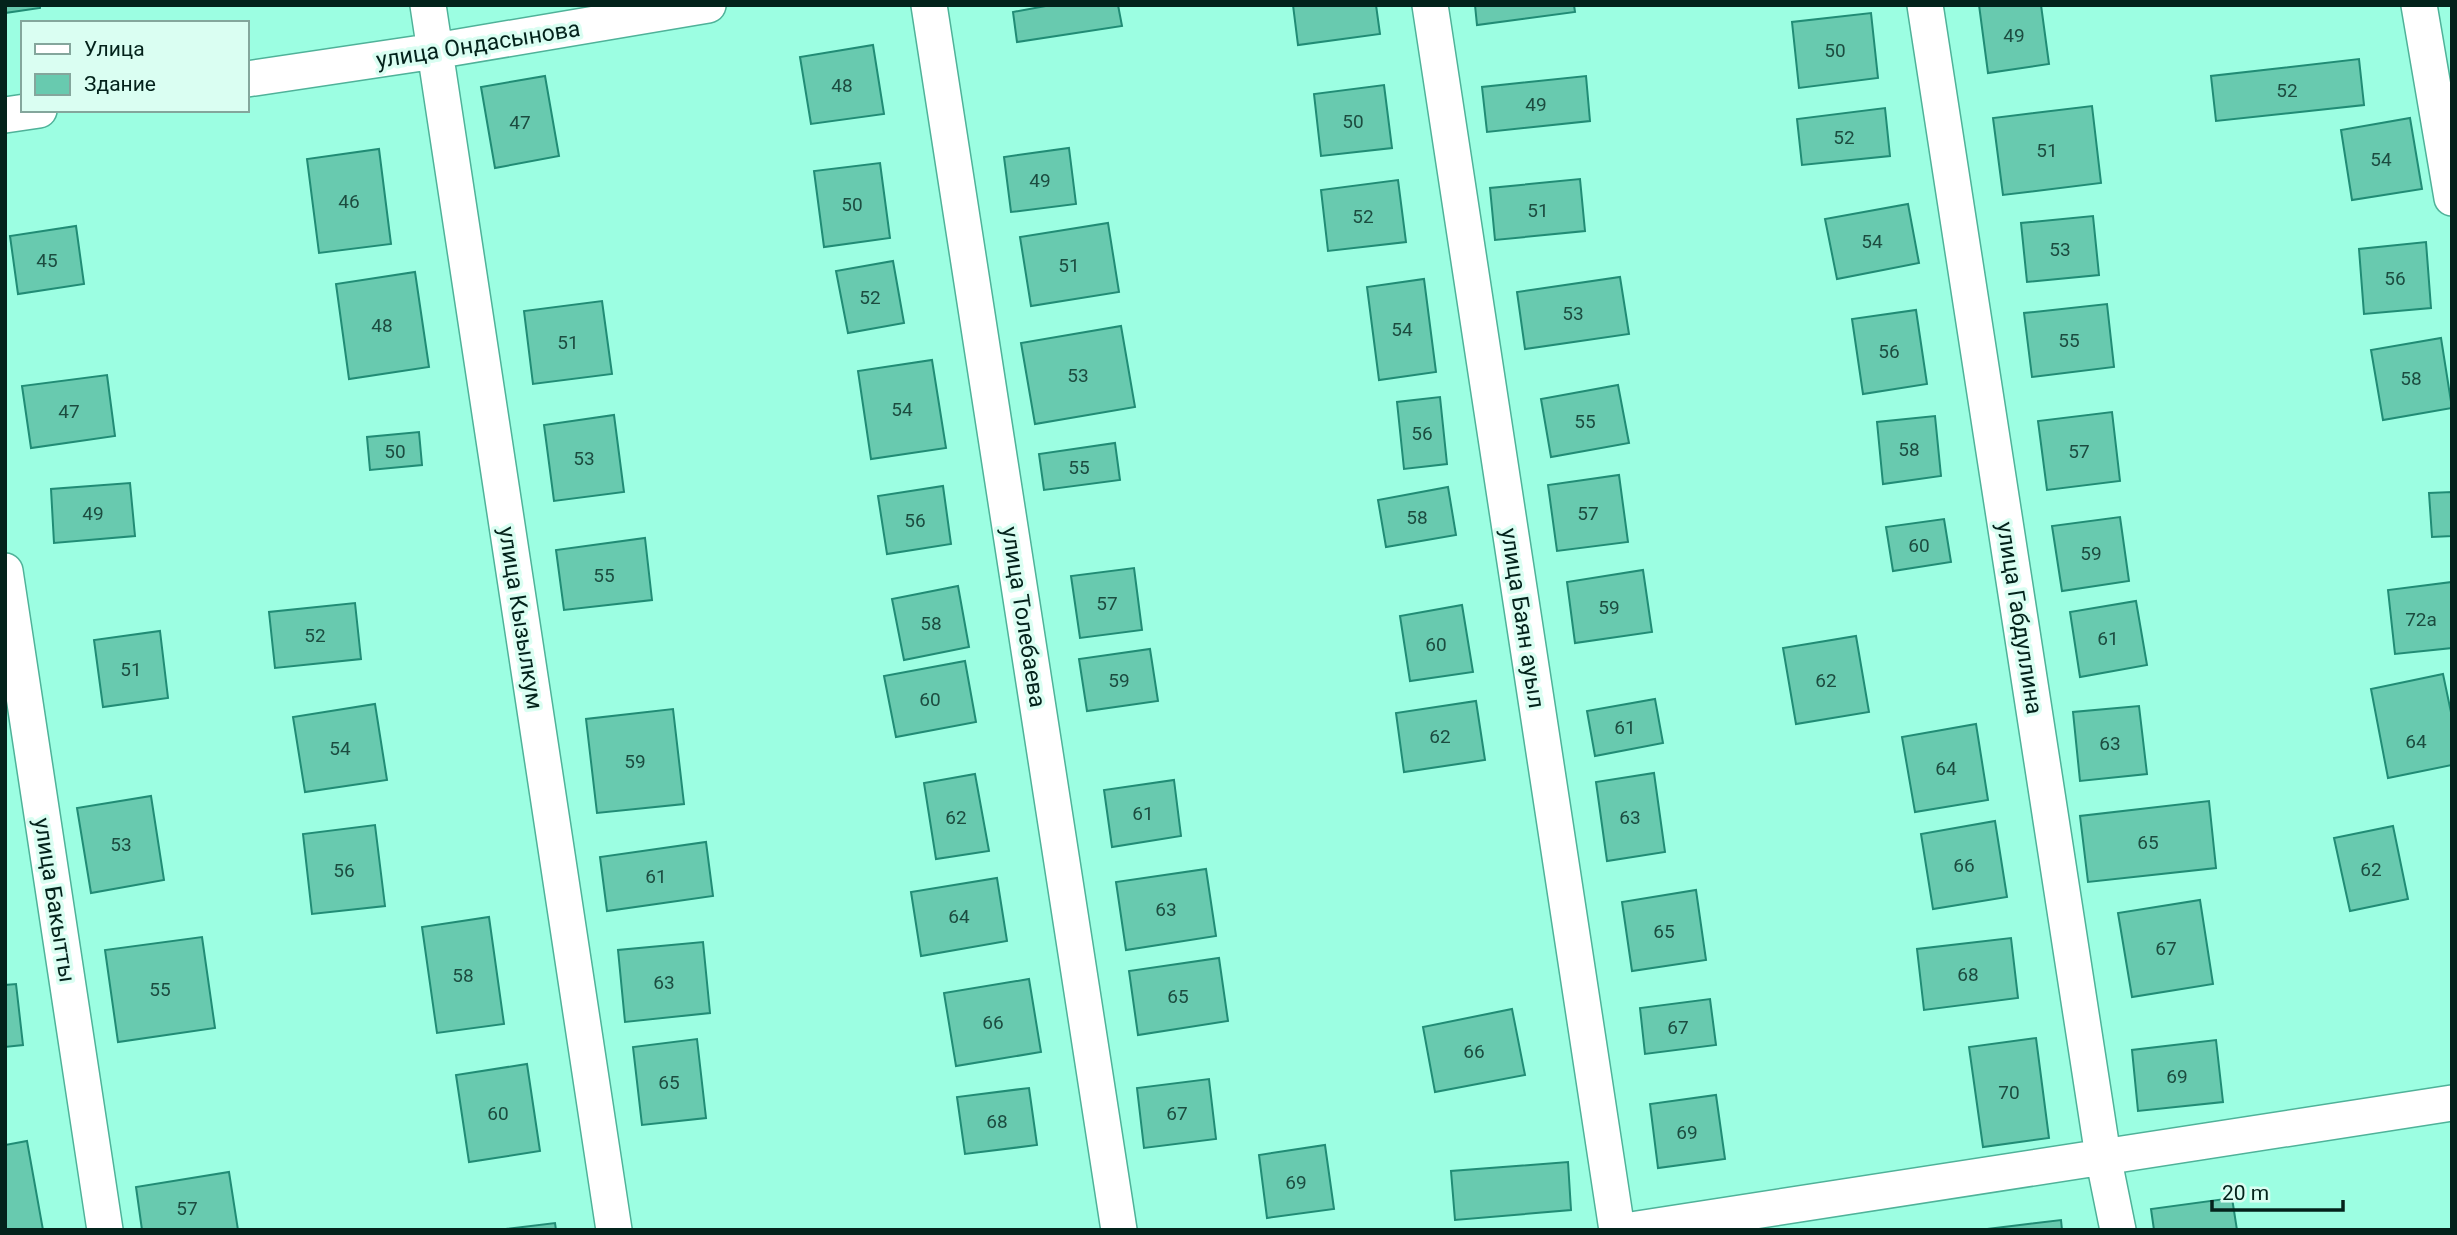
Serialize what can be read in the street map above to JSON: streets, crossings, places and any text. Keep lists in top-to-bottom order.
{
  "streets": {
    "street": [
      "улица Ондасынова",
      "улица Толебаева",
      "улица Кызылкум",
      "улица Баян ауыл",
      "улица Габдуллина",
      "улица Бакытты"
    ]
  },
  "crossings": [
    ["улица Ондасынова", "улица Кызылкум"]
  ],
  "house_numbers": [
    "49",
    "50",
    "48",
    "52",
    "49",
    "50",
    "47",
    "52",
    "51",
    "54",
    "49",
    "46",
    "50",
    "51",
    "52",
    "54",
    "53",
    "45",
    "51",
    "56",
    "52",
    "53",
    "48",
    "54",
    "55",
    "51",
    "56",
    "53",
    "58",
    "54",
    "47",
    "55",
    "56",
    "58",
    "50",
    "57",
    "53",
    "55",
    "49",
    "57",
    "58",
    "56",
    "60",
    "59",
    "55",
    "57",
    "59",
    "72а",
    "58",
    "52",
    "61",
    "60",
    "51",
    "59",
    "62",
    "60",
    "61",
    "62",
    "64",
    "63",
    "54",
    "59",
    "64",
    "61",
    "62",
    "63",
    "65",
    "53",
    "66",
    "62",
    "56",
    "61",
    "63",
    "64",
    "65",
    "67",
    "68",
    "58",
    "63",
    "55",
    "65",
    "66",
    "67",
    "66",
    "69",
    "65",
    "70",
    "60",
    "67",
    "68",
    "69",
    "69",
    "57"
  ],
  "legend": ["Улица", "Здание"],
  "scale_bar": "20 m"
}
